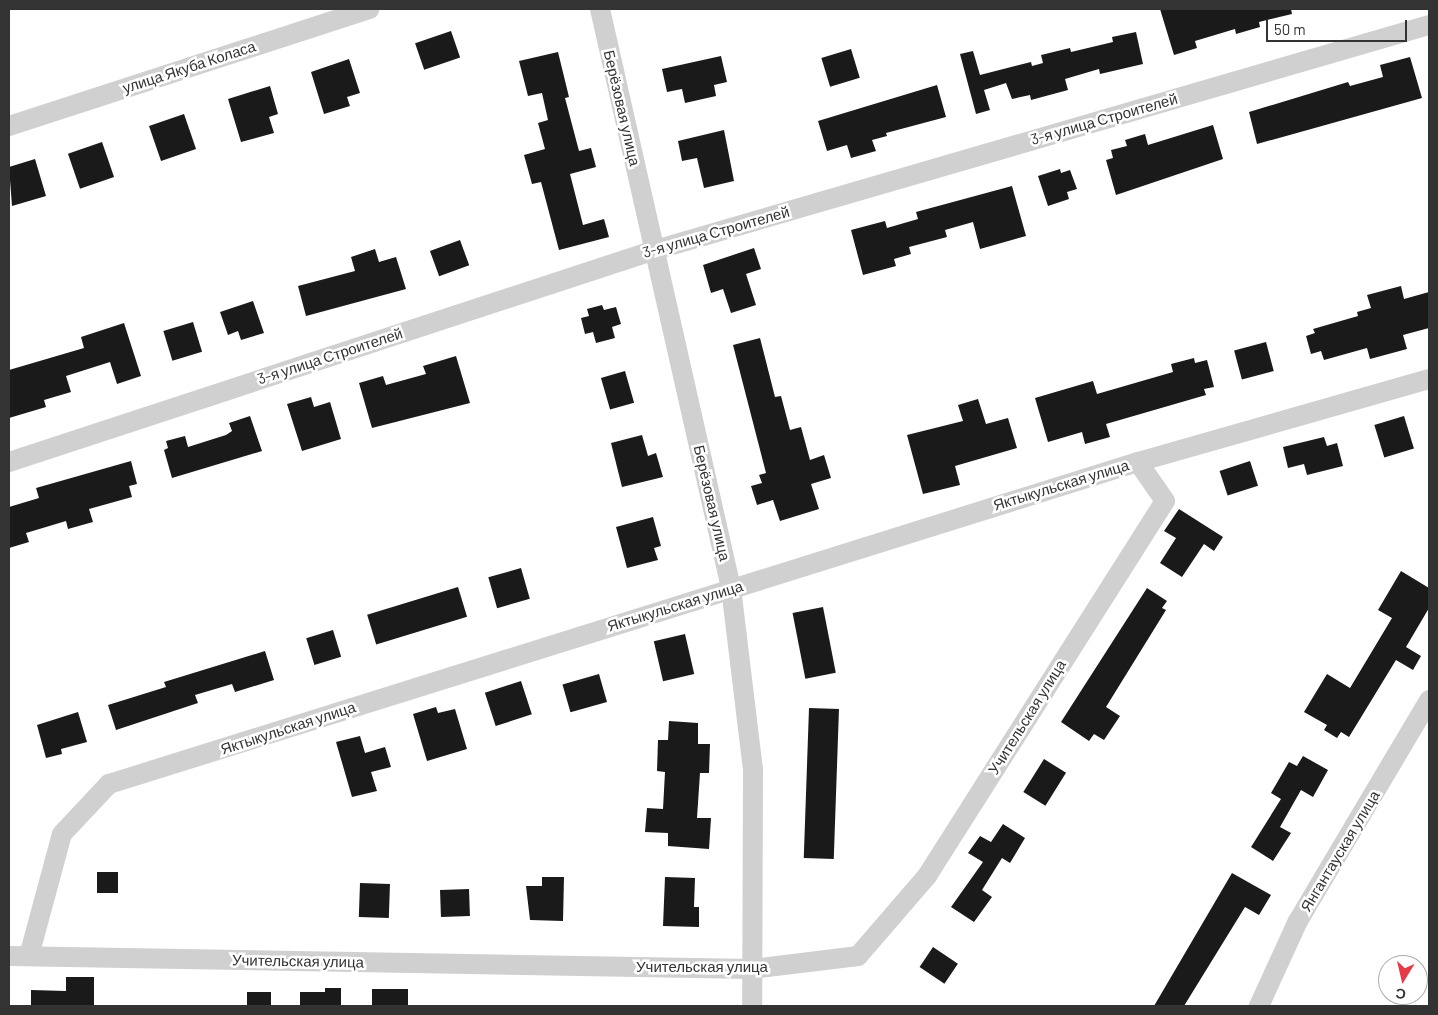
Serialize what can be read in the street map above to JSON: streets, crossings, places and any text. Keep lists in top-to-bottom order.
{
  "streets": {
    "street": [
      "улица Якуба Коласа",
      "Берёзовая улица",
      "3-я улица Строителей",
      "Яктыкульская улица",
      "Учительская улица",
      "Янгантауская улица"
    ]
  },
  "crossings": [
    ["Берёзовая улица", "3-я улица Строителей"],
    ["Берёзовая улица", "Яктыкульская улица"],
    ["Берёзовая улица", "Учительская улица"],
    ["Яктыкульская улица", "Учительская улица"]
  ],
  "scale_bar": "50 m",
  "north": "bottom"
}
